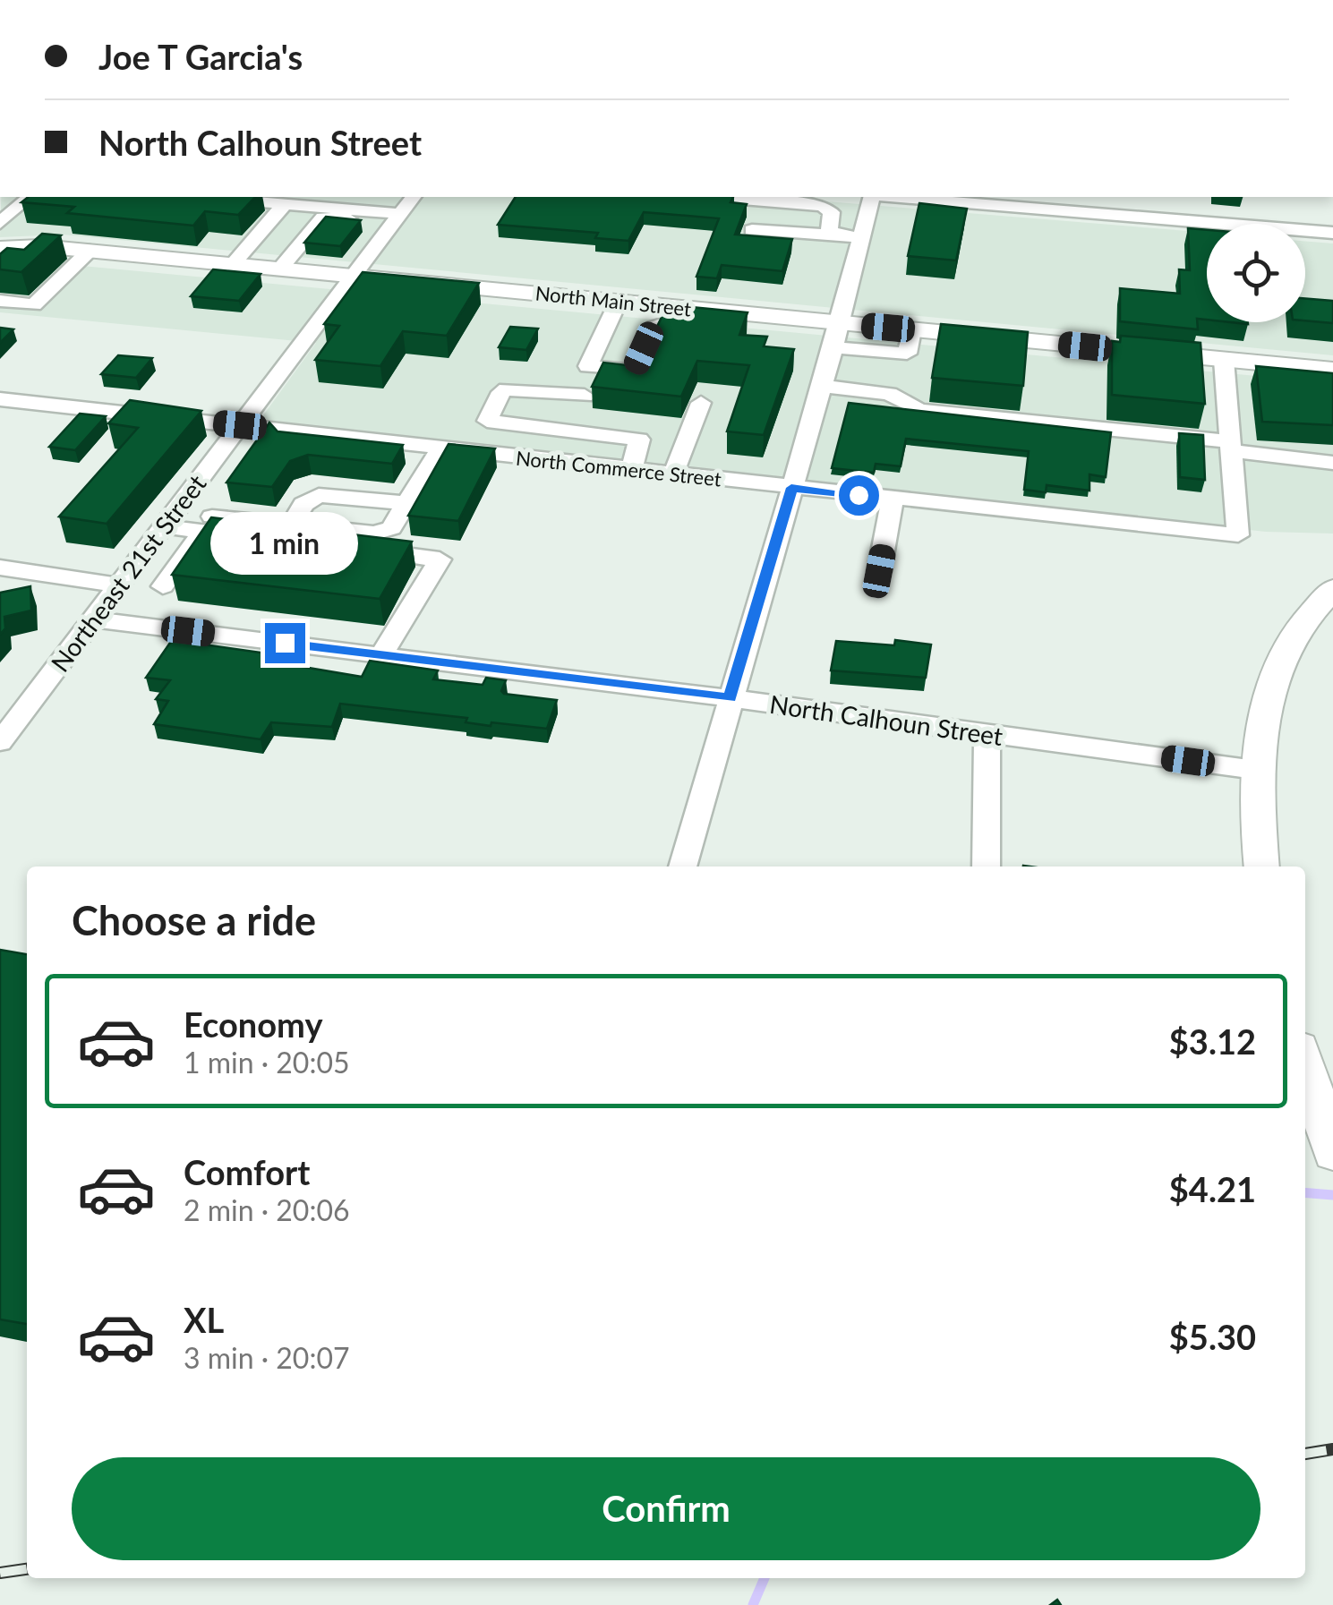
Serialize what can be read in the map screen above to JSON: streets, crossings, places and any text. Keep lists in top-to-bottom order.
{
  "streets": {
    "main road": ["North Main Street"],
    "street": ["North Commerce Street", "Northeast 21st Street", "North Calhoun Street"]
  },
  "crossings": [
    ["North Main Street", "Northeast 21st Street"],
    ["North Commerce Street", "Northeast 21st Street"],
    ["Northeast 21st Street", "North Calhoun Street"]
  ],
  "page": {
    "banner": ["Joe T Garcia's", "North Calhoun Street"],
    "bubble": "1 min",
    "heading": "Choose a ride",
    "list": [
      {
        "name": "Economy",
        "note": "1 min · 20:05",
        "value": "$3.12"
      },
      {
        "name": "Comfort",
        "note": "2 min · 20:06",
        "value": "$4.21"
      },
      {
        "name": "XL",
        "note": "3 min · 20:07",
        "value": "$5.30"
      }
    ],
    "buttons": "Confirm"
  }
}
